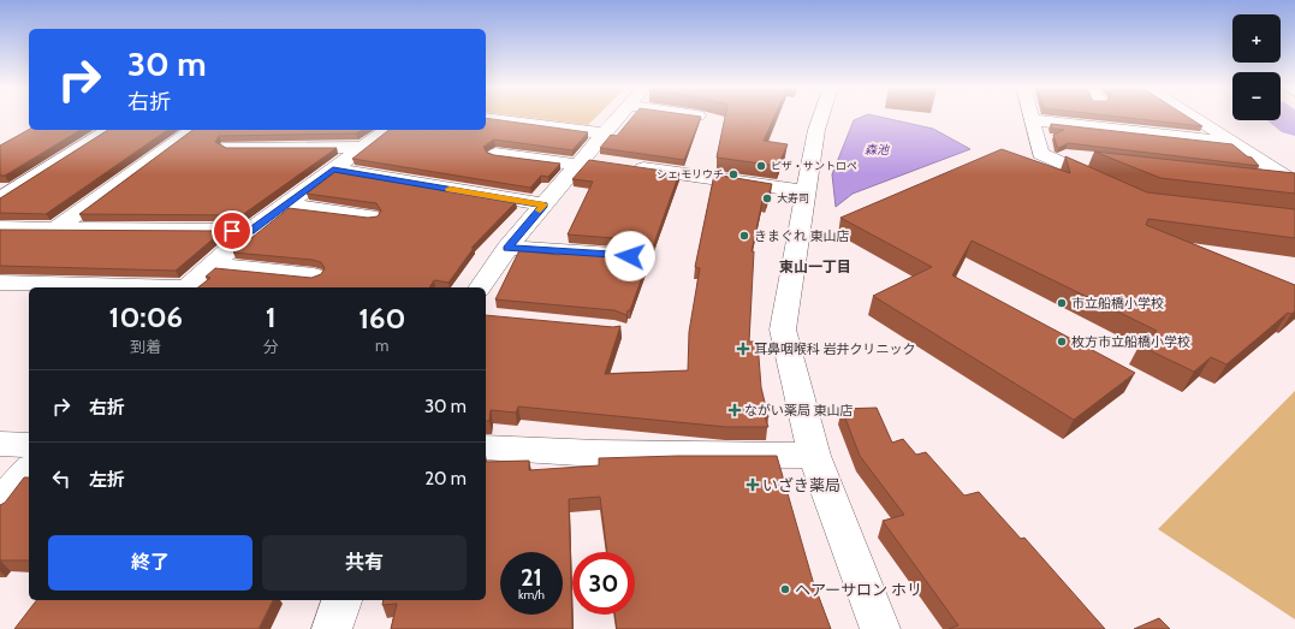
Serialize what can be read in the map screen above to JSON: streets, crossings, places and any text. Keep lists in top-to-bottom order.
{
  "districts": ["東山一丁目"],
  "water": ["森池"],
  "places": {
    "other": [
      "ピザ・サントロペ",
      "シェ モリウチ",
      "大寿司",
      "きまぐれ 東山店",
      "市立船橋小学校",
      "枚方市立船橋小学校",
      "ヘアーサロン ホリ"
    ],
    "health": ["耳鼻咽喉科 岩井クリニック", "ながい薬局 東山店", "いざき薬局"]
  },
  "page": {
    "map_buttons": ["+", "−"],
    "turn": ["30 m", "右折"],
    "eta": [
      "10:06",
      "到着",
      "1",
      "分",
      "160",
      "m"
    ],
    "list": [
      {
        "name": "右折",
        "value": "30 m"
      },
      {
        "name": "左折",
        "value": "20 m"
      }
    ],
    "buttons": ["終了", "共有"],
    "speed": "21 km/h",
    "limit": "30"
  }
}
